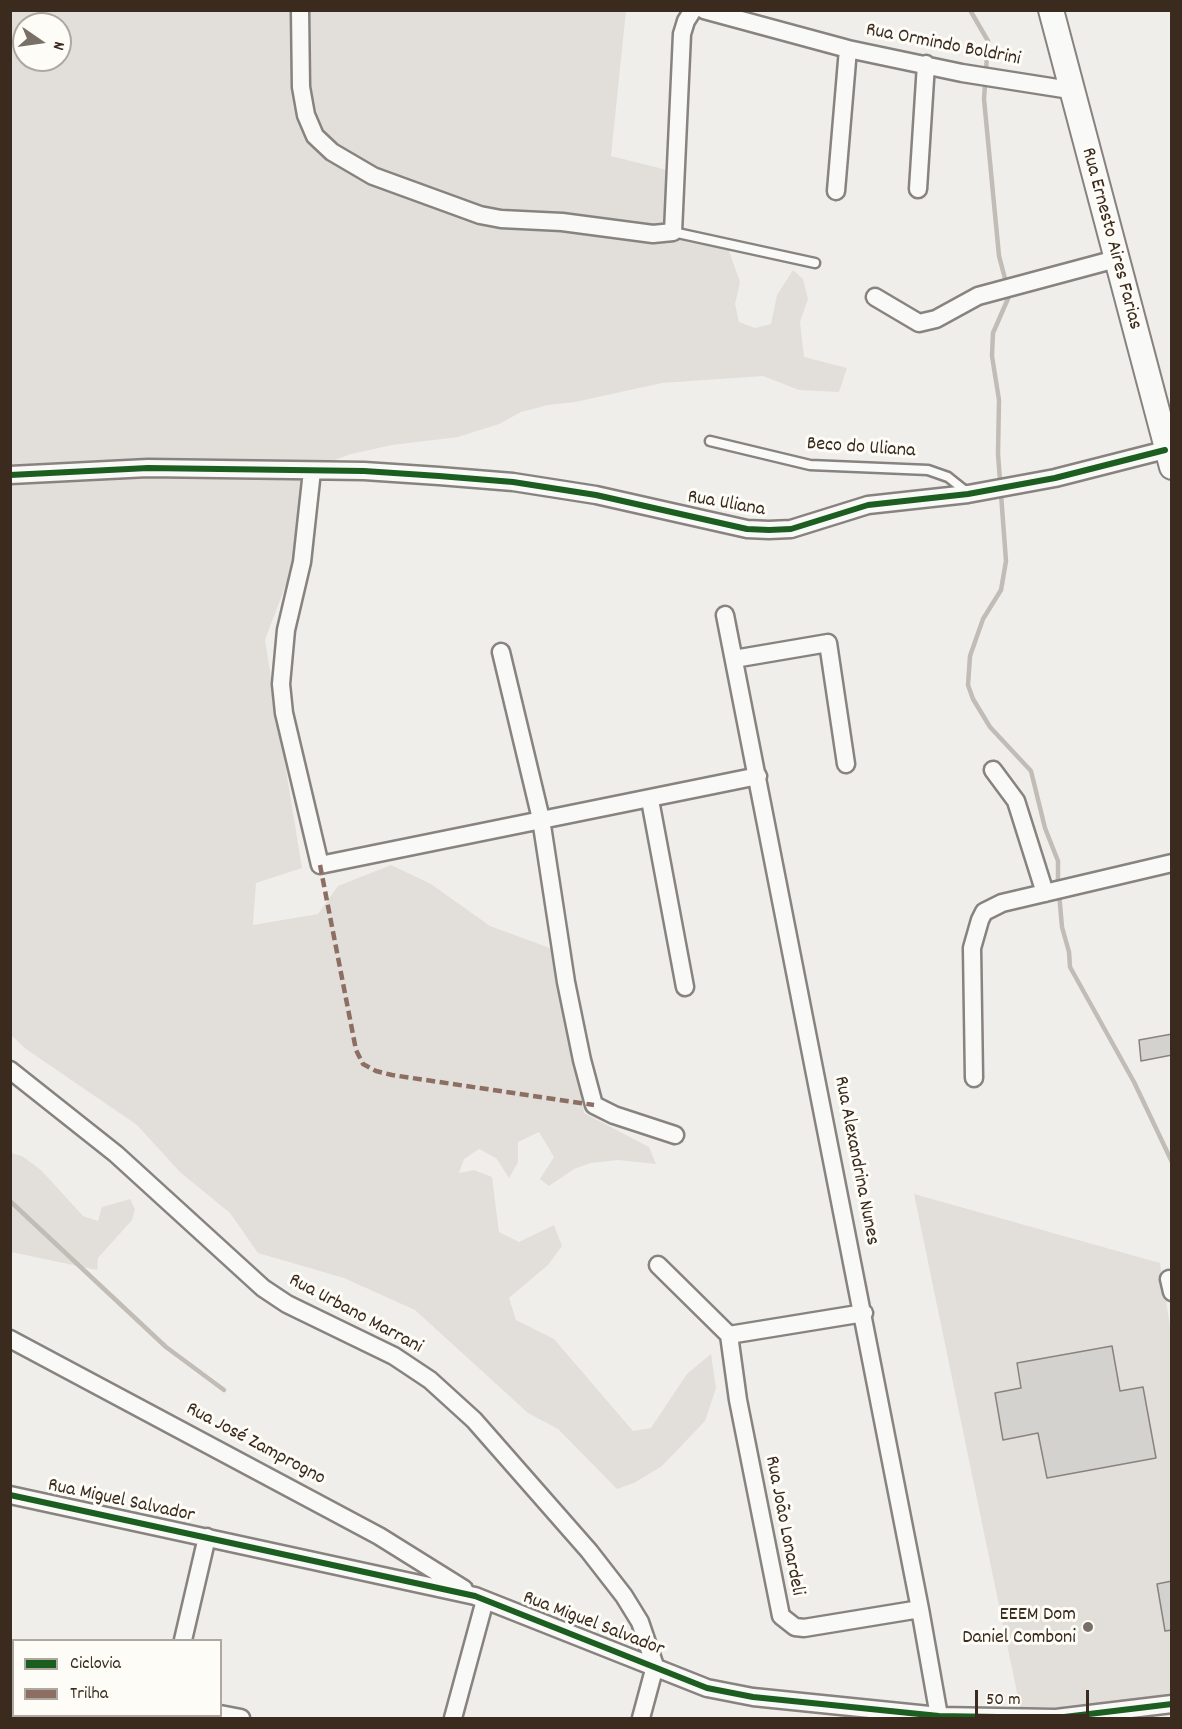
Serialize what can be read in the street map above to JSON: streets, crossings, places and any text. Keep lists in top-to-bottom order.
{
  "streets": {
    "street": [
      "Rua Ormindo Boldrini",
      "Rua Ernesto Aires Farias",
      "Rua Uliana",
      "Rua Alexandrina Nunes",
      "Rua Urbano Marrani",
      "Rua José Zamprogno",
      "Rua Miguel Salvador",
      "Rua João Lonardeli"
    ],
    "lane": ["Beco do Uliana"]
  },
  "crossings": [
    ["Rua Ormindo Boldrini", "Rua Ernesto Aires Farias"],
    ["Rua Ernesto Aires Farias", "Rua Uliana"],
    ["Beco do Uliana", "Rua Uliana"],
    ["Rua Alexandrina Nunes", "Rua Miguel Salvador"],
    ["Rua Alexandrina Nunes", "Rua João Lonardeli"],
    ["Rua Urbano Marrani", "Rua Miguel Salvador"],
    ["Rua José Zamprogno", "Rua Miguel Salvador"]
  ],
  "places": ["EEEM Dom Daniel Comboni"],
  "legend": ["Ciclovia", "Trilha"],
  "scale_bar": "50 m",
  "north": "right"
}
